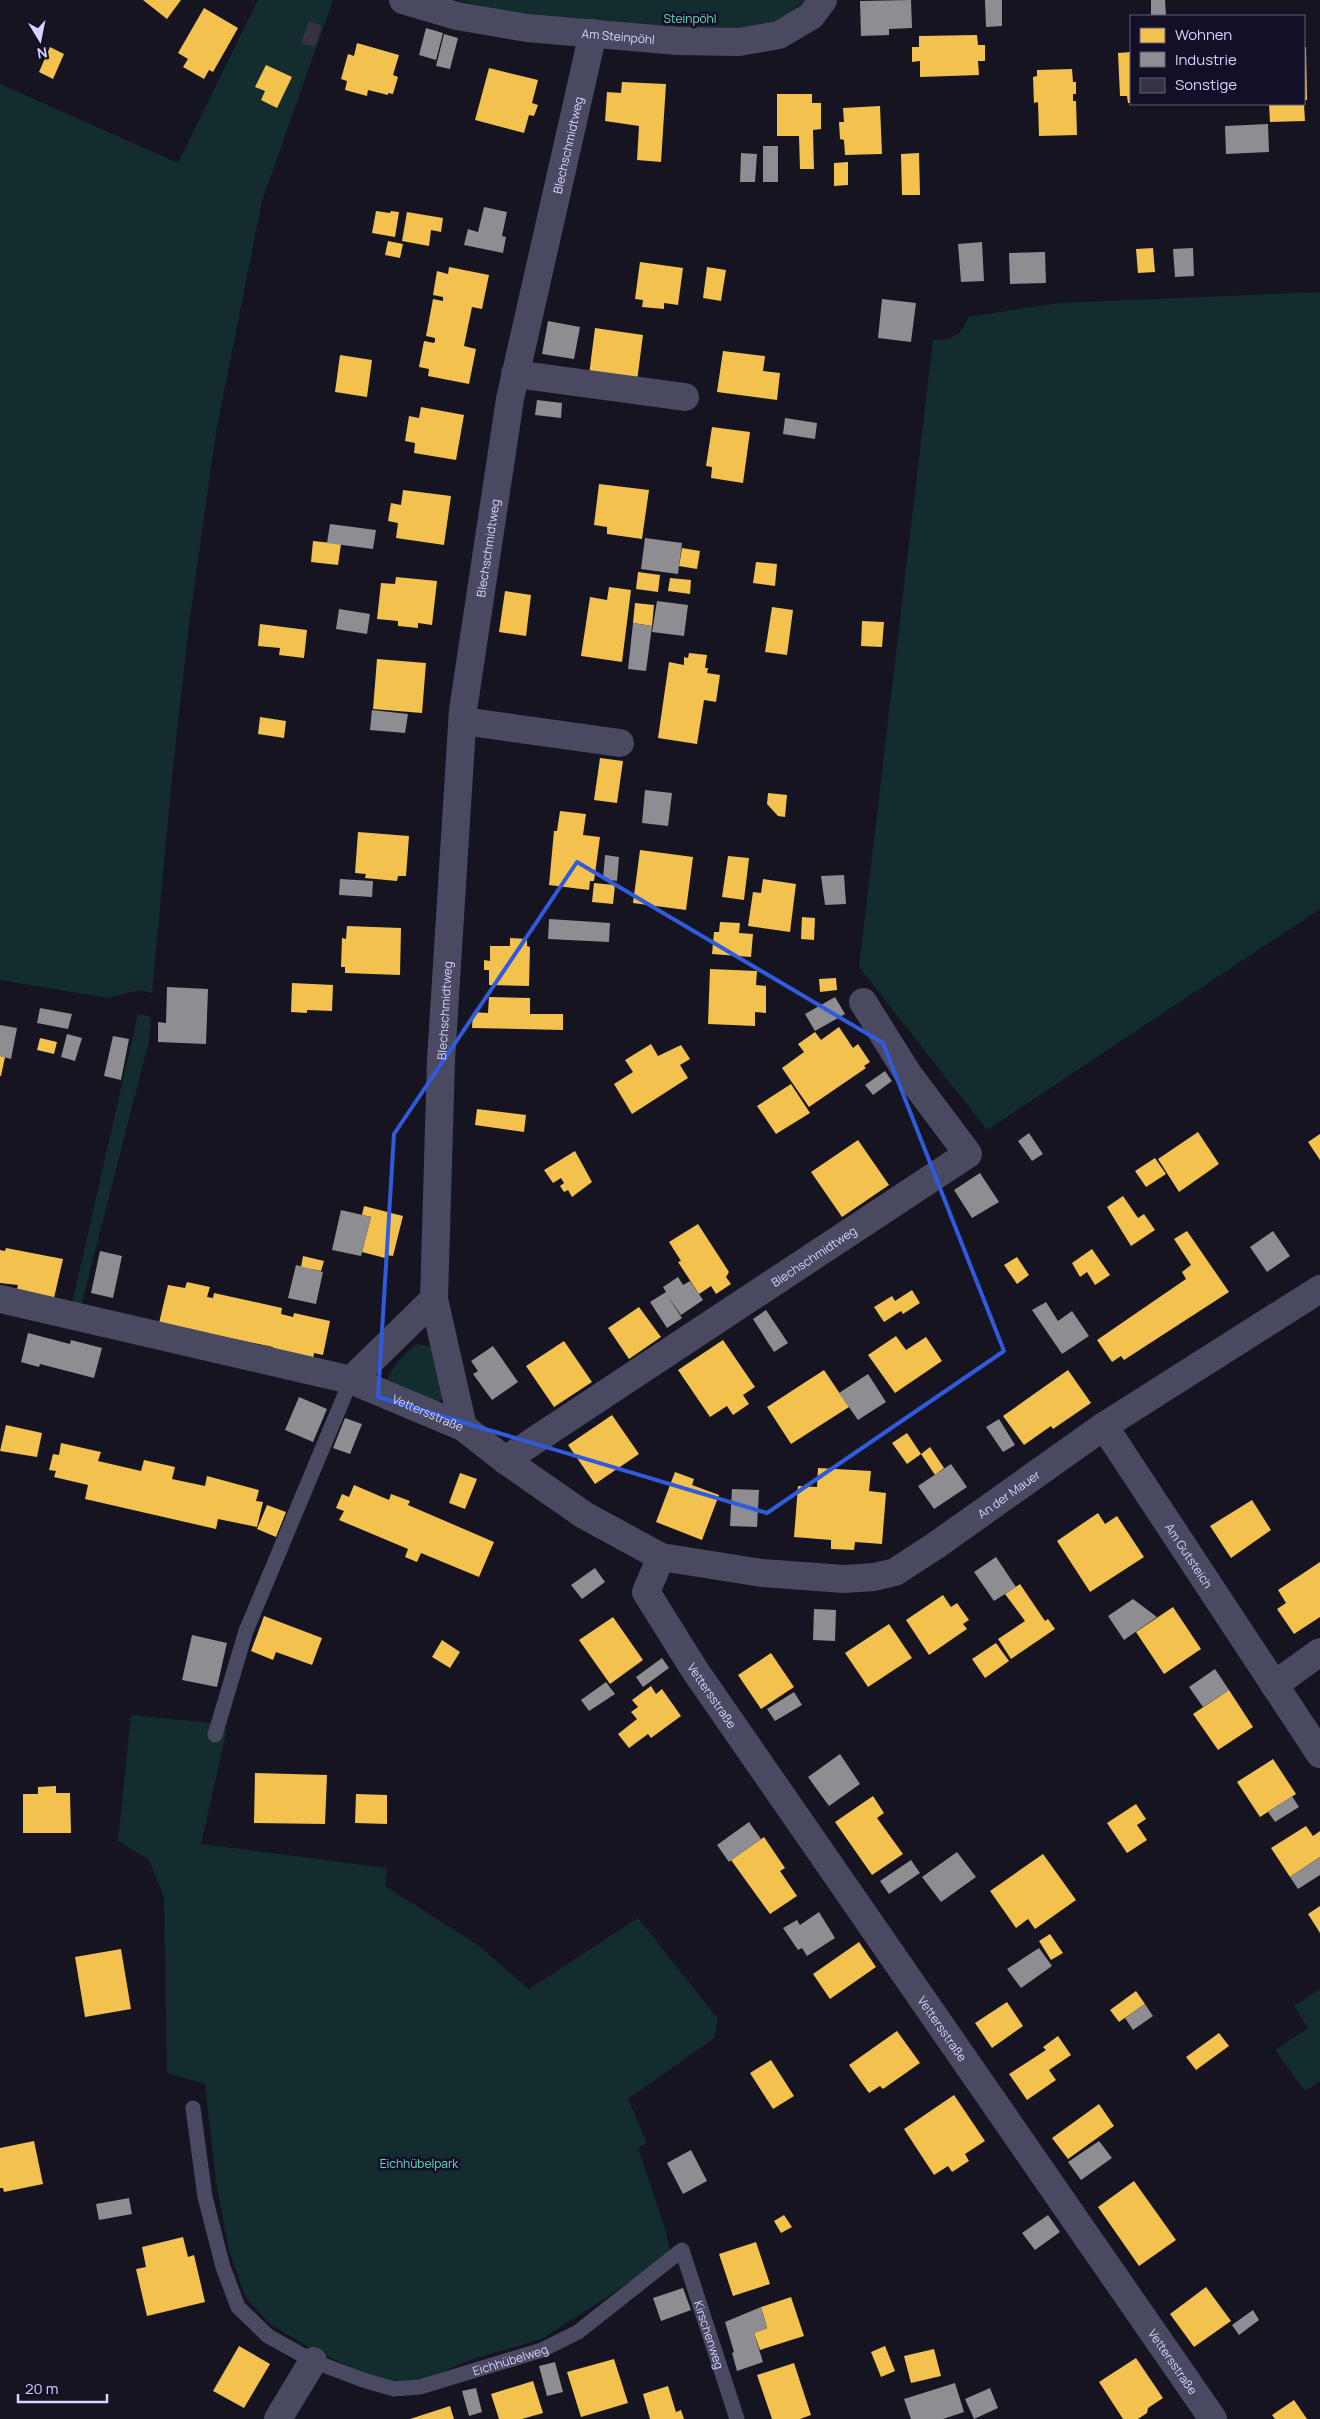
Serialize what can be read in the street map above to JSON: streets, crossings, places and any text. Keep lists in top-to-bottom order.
{
  "streets": {
    "street": [
      "Am Steinpöhl",
      "Blechschmidtweg",
      "Vettersstraße",
      "An der Mauer",
      "Am Gutsteich"
    ],
    "lane": ["Kirschenweg", "Eichhübelweg"]
  },
  "crossings": [
    ["Am Steinpöhl", "Blechschmidtweg"],
    ["Blechschmidtweg", "Vettersstraße"],
    ["Vettersstraße", "An der Mauer"],
    ["An der Mauer", "Am Gutsteich"],
    ["Kirschenweg", "Eichhübelweg"]
  ],
  "parks": ["Steinpöhl", "Eichhübelpark"],
  "legend": ["Wohnen", "Industrie", "Sonstige"],
  "scale_bar": "20 m",
  "north": "bottom"
}
